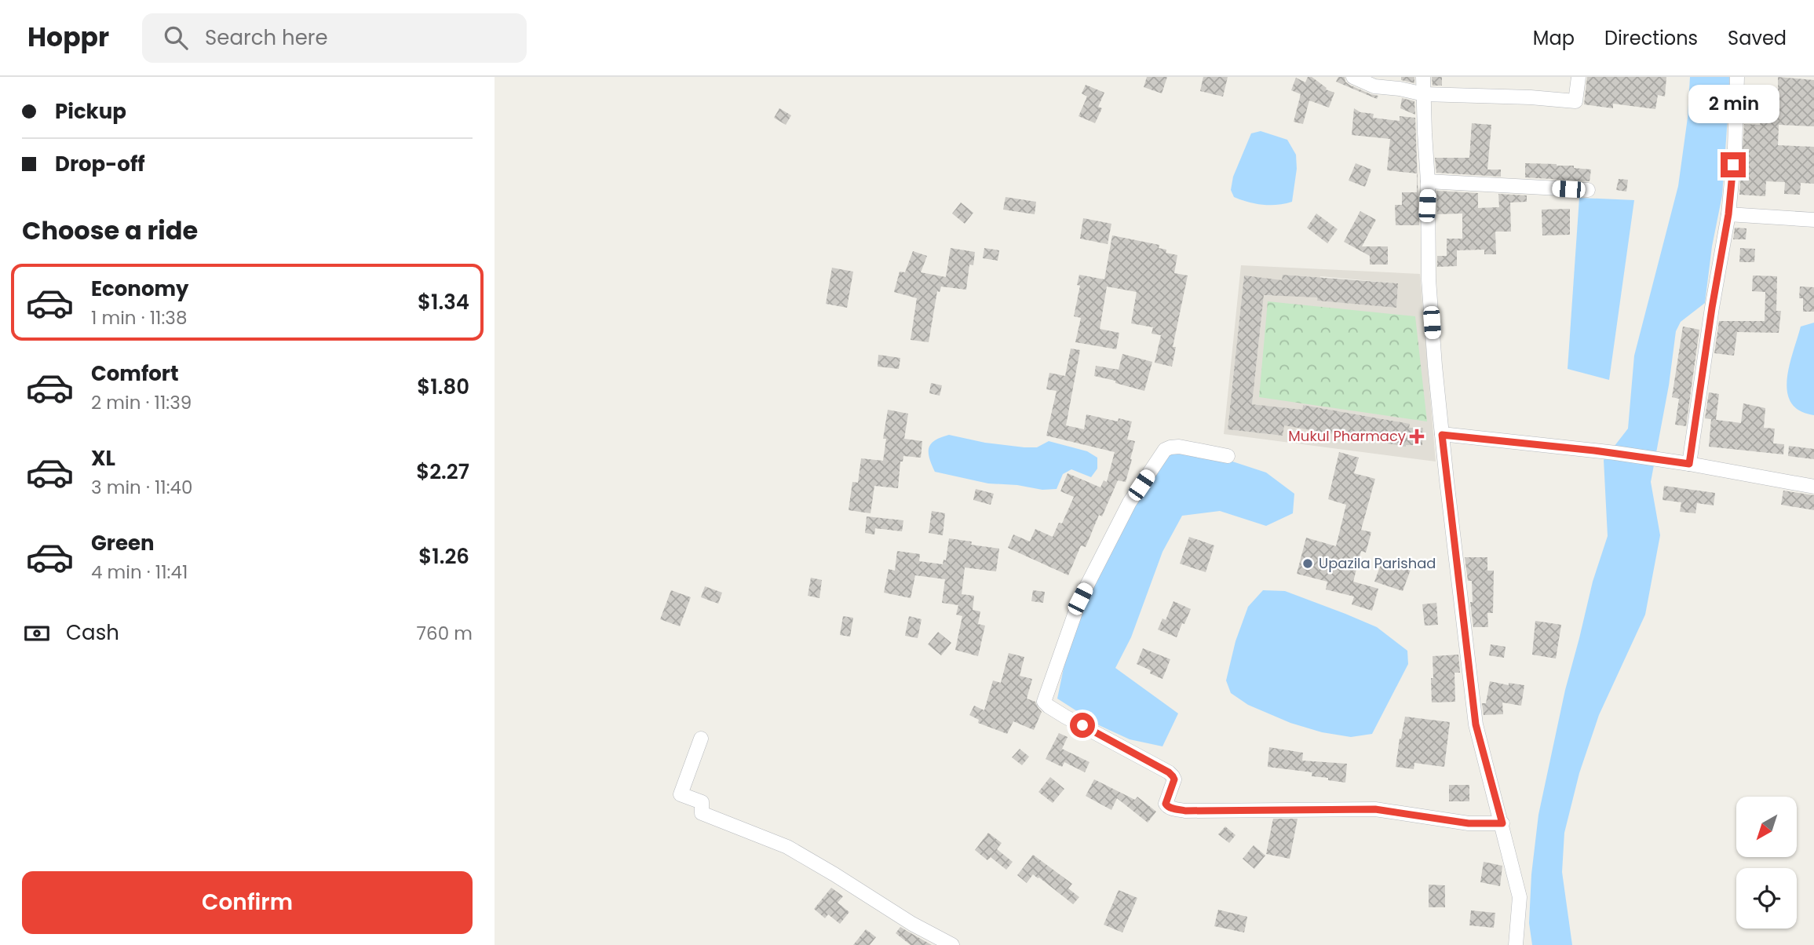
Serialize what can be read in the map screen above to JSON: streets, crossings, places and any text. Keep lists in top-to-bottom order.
{
  "places": {
    "health": ["Mukul Pharmacy"],
    "other": ["Upazila Parishad"]
  },
  "north": "bottom left",
  "page": {
    "header": "Hoppr",
    "search": "Search here",
    "nav": ["Map", "Directions", "Saved"],
    "banner": ["Pickup", "Drop-off"],
    "bubble": "2 min",
    "heading": "Choose a ride",
    "list": [
      {
        "name": "Economy",
        "note": "1 min · 11:38",
        "value": "$1.34"
      },
      {
        "name": "Comfort",
        "note": "2 min · 11:39",
        "value": "$1.80"
      },
      {
        "name": "XL",
        "note": "3 min · 11:40",
        "value": "$2.27"
      },
      {
        "name": "Green",
        "note": "4 min · 11:41",
        "value": "$1.26"
      }
    ],
    "pay": ["Cash", "760 m"],
    "buttons": "Confirm"
  }
}
